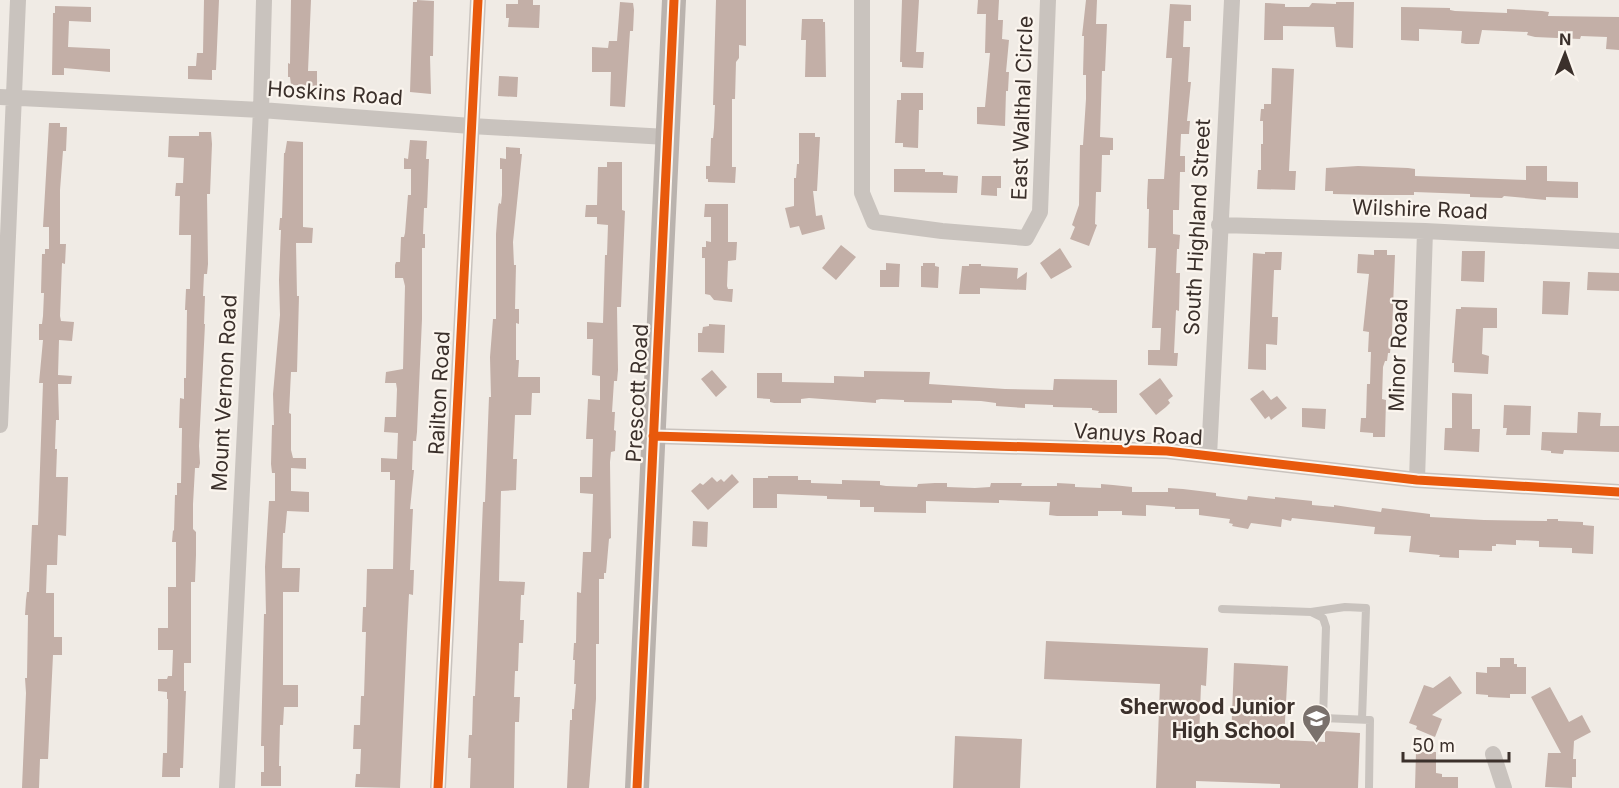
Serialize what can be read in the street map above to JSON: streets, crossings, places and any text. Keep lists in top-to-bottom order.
{
  "streets": {
    "main road": ["Prescott Road"],
    "street": [
      "Hoskins Road",
      "East Walthal Circle",
      "Wilshire Road",
      "South Highland Street",
      "Minor Road",
      "Mount Vernon Road",
      "Railton Road",
      "Vanuys Road"
    ]
  },
  "crossings": [
    ["Hoskins Road", "Mount Vernon Road"],
    ["Hoskins Road", "Railton Road"],
    ["Hoskins Road", "Prescott Road"],
    ["Wilshire Road", "South Highland Street"],
    ["Wilshire Road", "Minor Road"],
    ["South Highland Street", "Vanuys Road"],
    ["Minor Road", "Vanuys Road"],
    ["Prescott Road", "Vanuys Road"]
  ],
  "places": {
    "school or university": ["Sherwood Junior High School"]
  },
  "scale_bar": "50 m",
  "north": "top"
}
